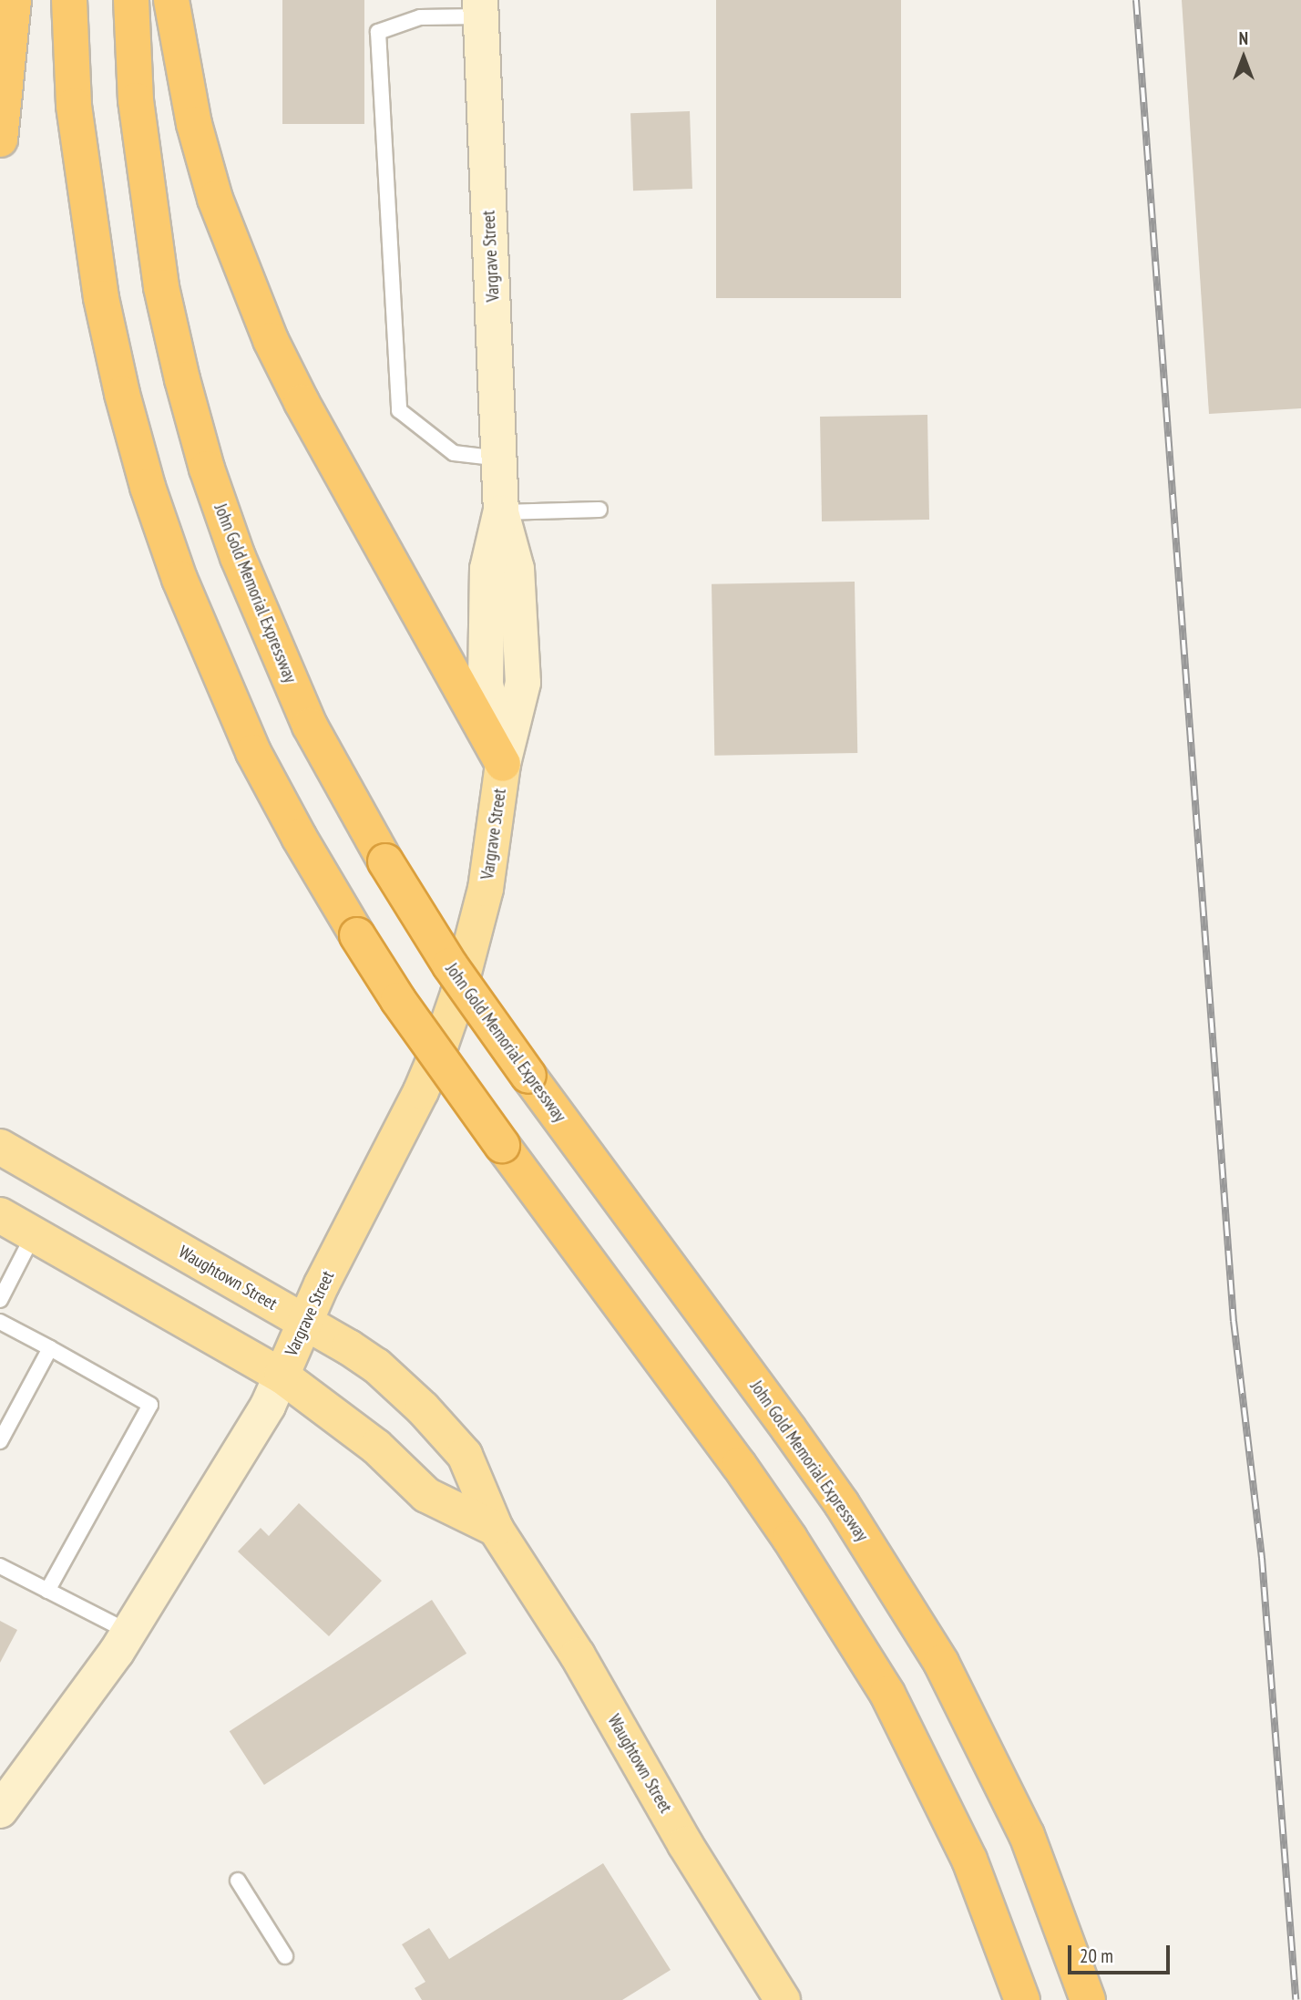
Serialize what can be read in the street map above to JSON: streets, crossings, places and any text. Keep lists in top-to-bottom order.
{
  "streets": {
    "highway": ["John Gold Memorial Expressway"],
    "main road": ["Vargrave Street", "Waughtown Street"]
  },
  "crossings": [
    ["Vargrave Street", "Waughtown Street"]
  ],
  "scale_bar": "20 m",
  "north": "top"
}
